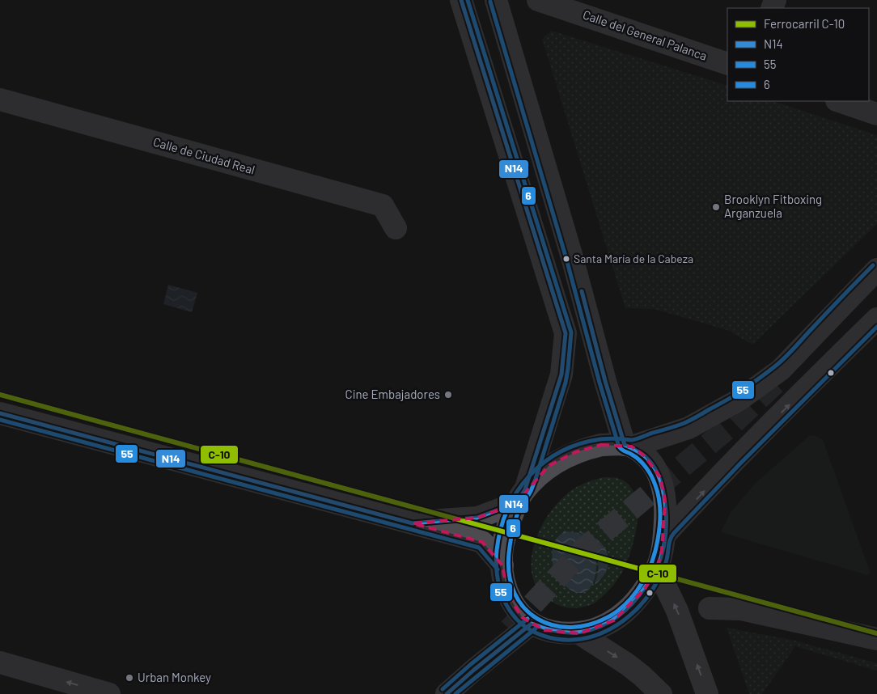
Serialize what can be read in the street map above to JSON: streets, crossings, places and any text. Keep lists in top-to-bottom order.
{
  "streets": {
    "street": ["Calle del General Palanca", "Calle de Ciudad Real"]
  },
  "places": [
    "Brooklyn Fitboxing Arganzuela",
    "Santa María de la Cabeza",
    "Cine Embajadores",
    "Urban Monkey"
  ],
  "lines": [
    "transit line N14",
    "transit line 6",
    "transit line 55",
    "rail line C-10"
  ],
  "legend": [
    "Ferrocarril C-10",
    "N14",
    "55",
    "6"
  ]
}
